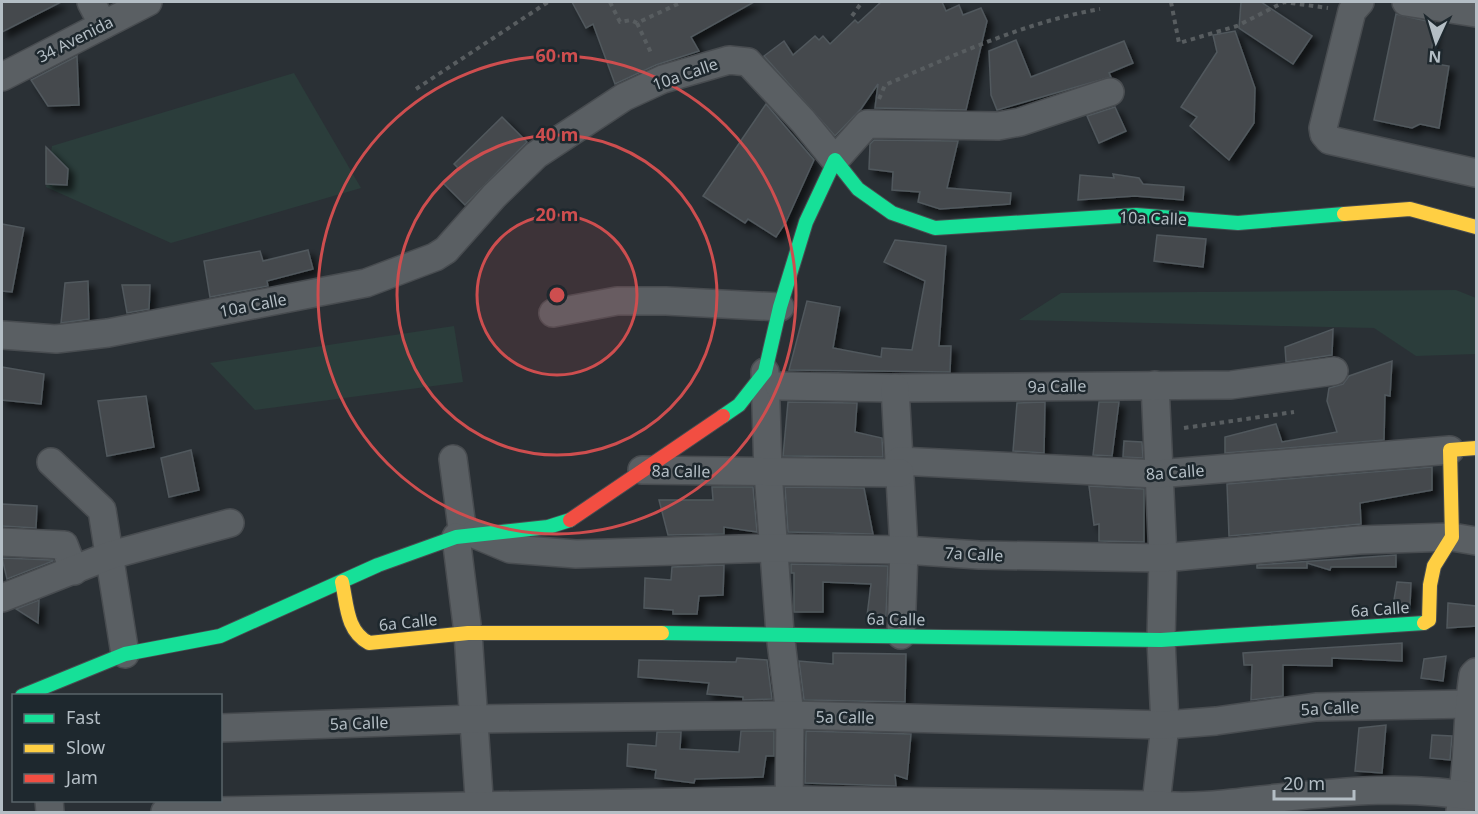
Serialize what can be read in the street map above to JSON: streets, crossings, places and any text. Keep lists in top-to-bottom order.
{
  "streets": {
    "street": [
      "34 Avenida",
      "10a Calle",
      "9a Calle",
      "8a Calle",
      "7a Calle",
      "6a Calle",
      "5a Calle"
    ]
  },
  "crossings": [
    ["7a Calle", "6a Calle"]
  ],
  "legend": ["Fast", "Slow", "Jam"],
  "scale_bar": "20 m",
  "north": "bottom",
  "rings": ["60 m", "40 m", "20 m"]
}
